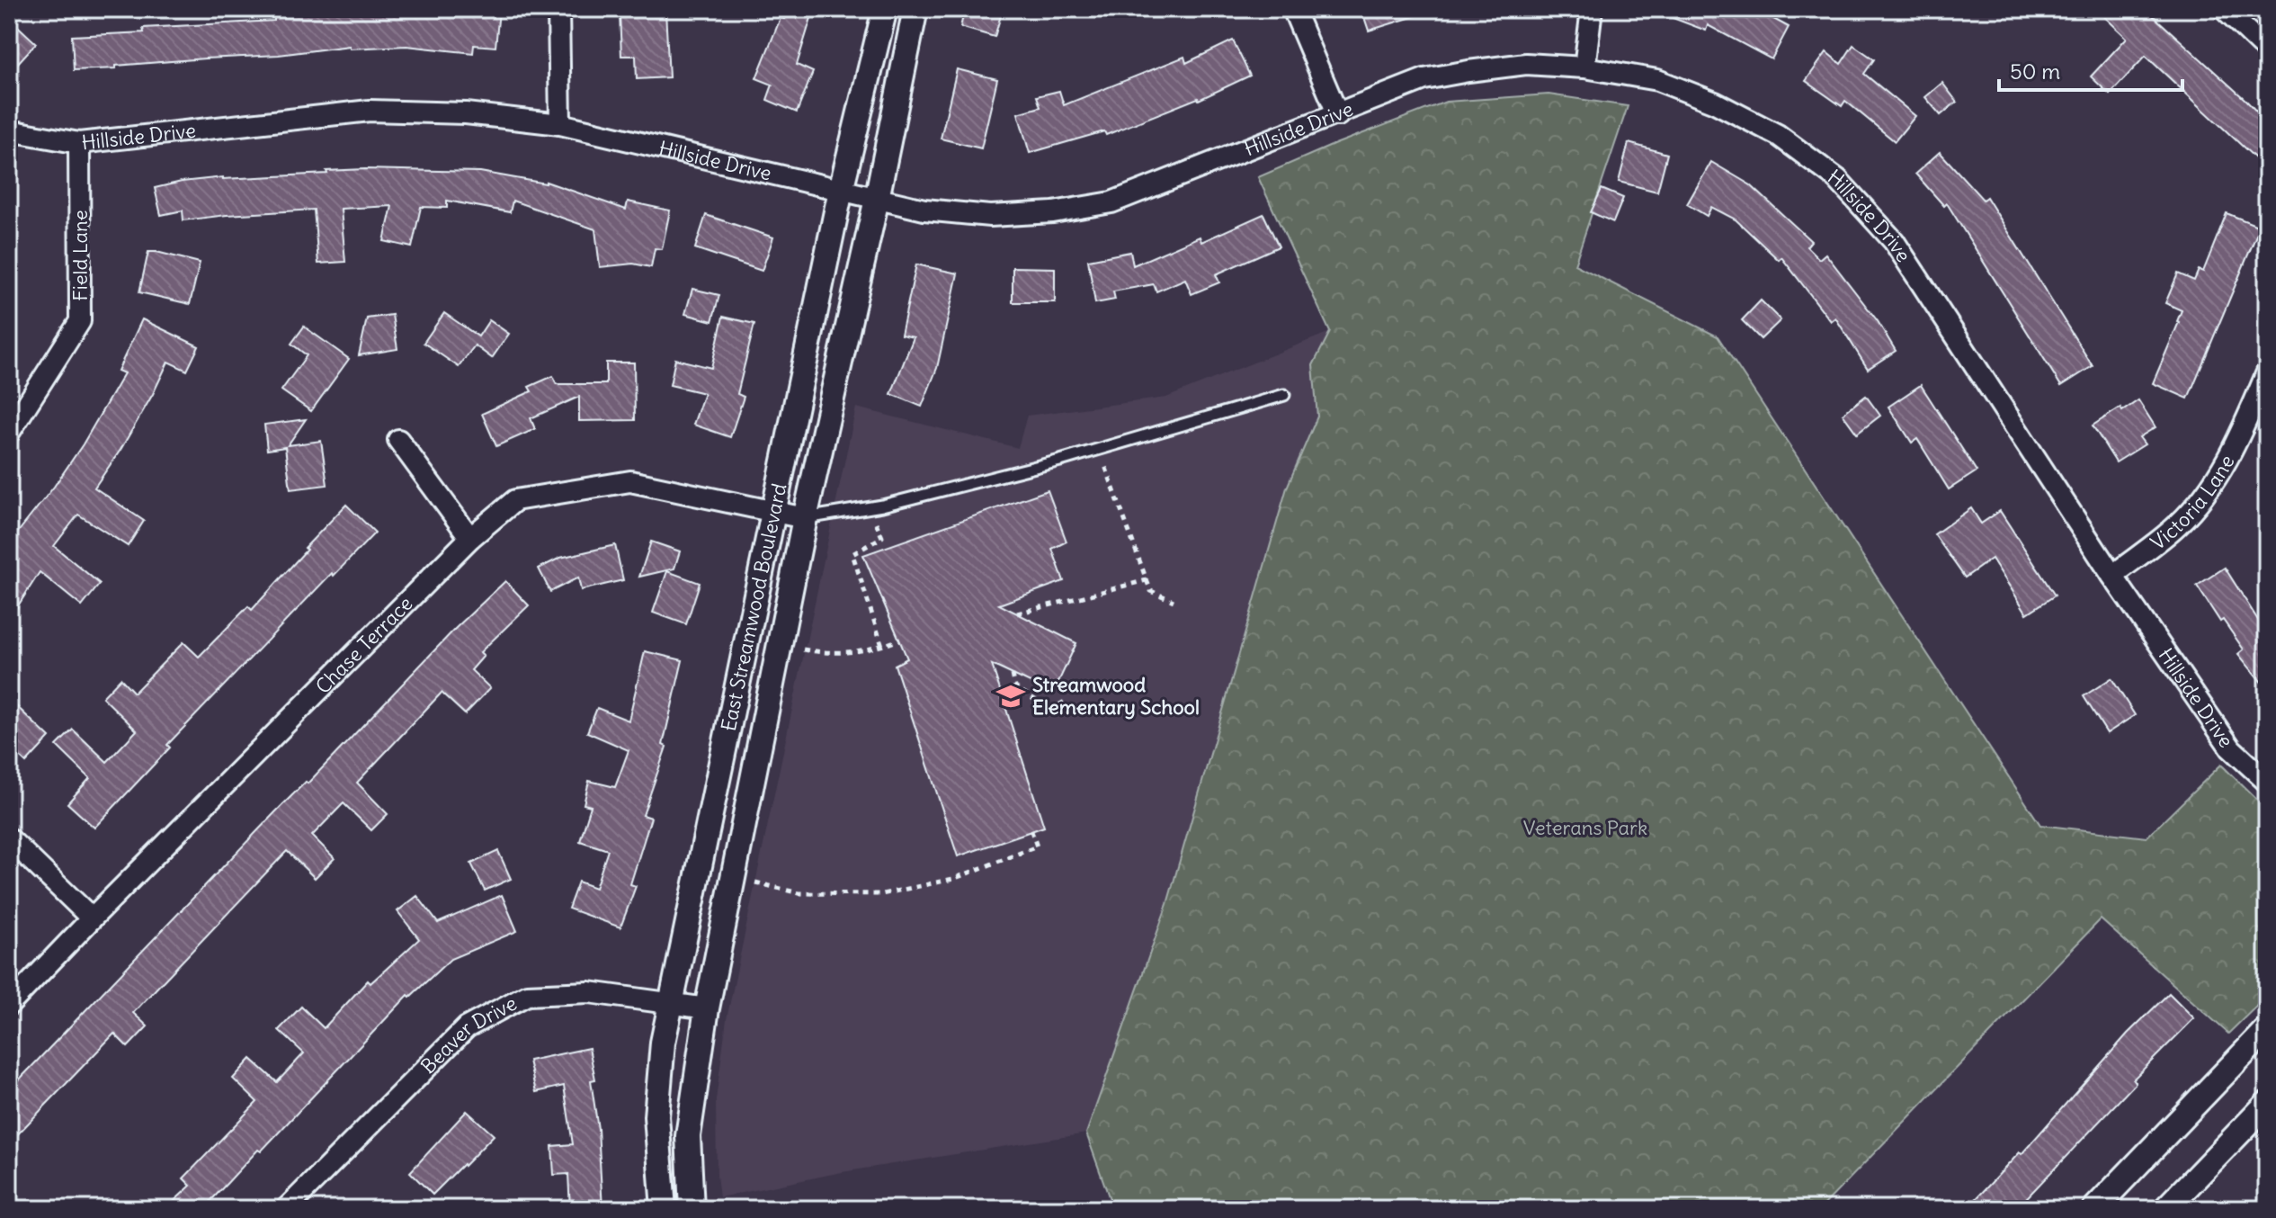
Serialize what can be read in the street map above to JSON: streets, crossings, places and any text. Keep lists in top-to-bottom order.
{
  "streets": {
    "street": [
      "Hillside Drive",
      "Field Lane",
      "Victoria Lane",
      "East Streamwood Boulevard",
      "Chase Terrace",
      "Beaver Drive"
    ]
  },
  "crossings": [
    ["Hillside Drive", "Field Lane"],
    ["Hillside Drive", "Victoria Lane"],
    ["Hillside Drive", "East Streamwood Boulevard"],
    ["East Streamwood Boulevard", "Chase Terrace"],
    ["East Streamwood Boulevard", "Beaver Drive"]
  ],
  "parks": ["Veterans Park"],
  "places": {
    "school or university": ["Streamwood Elementary School"]
  },
  "scale_bar": "50 m"
}
